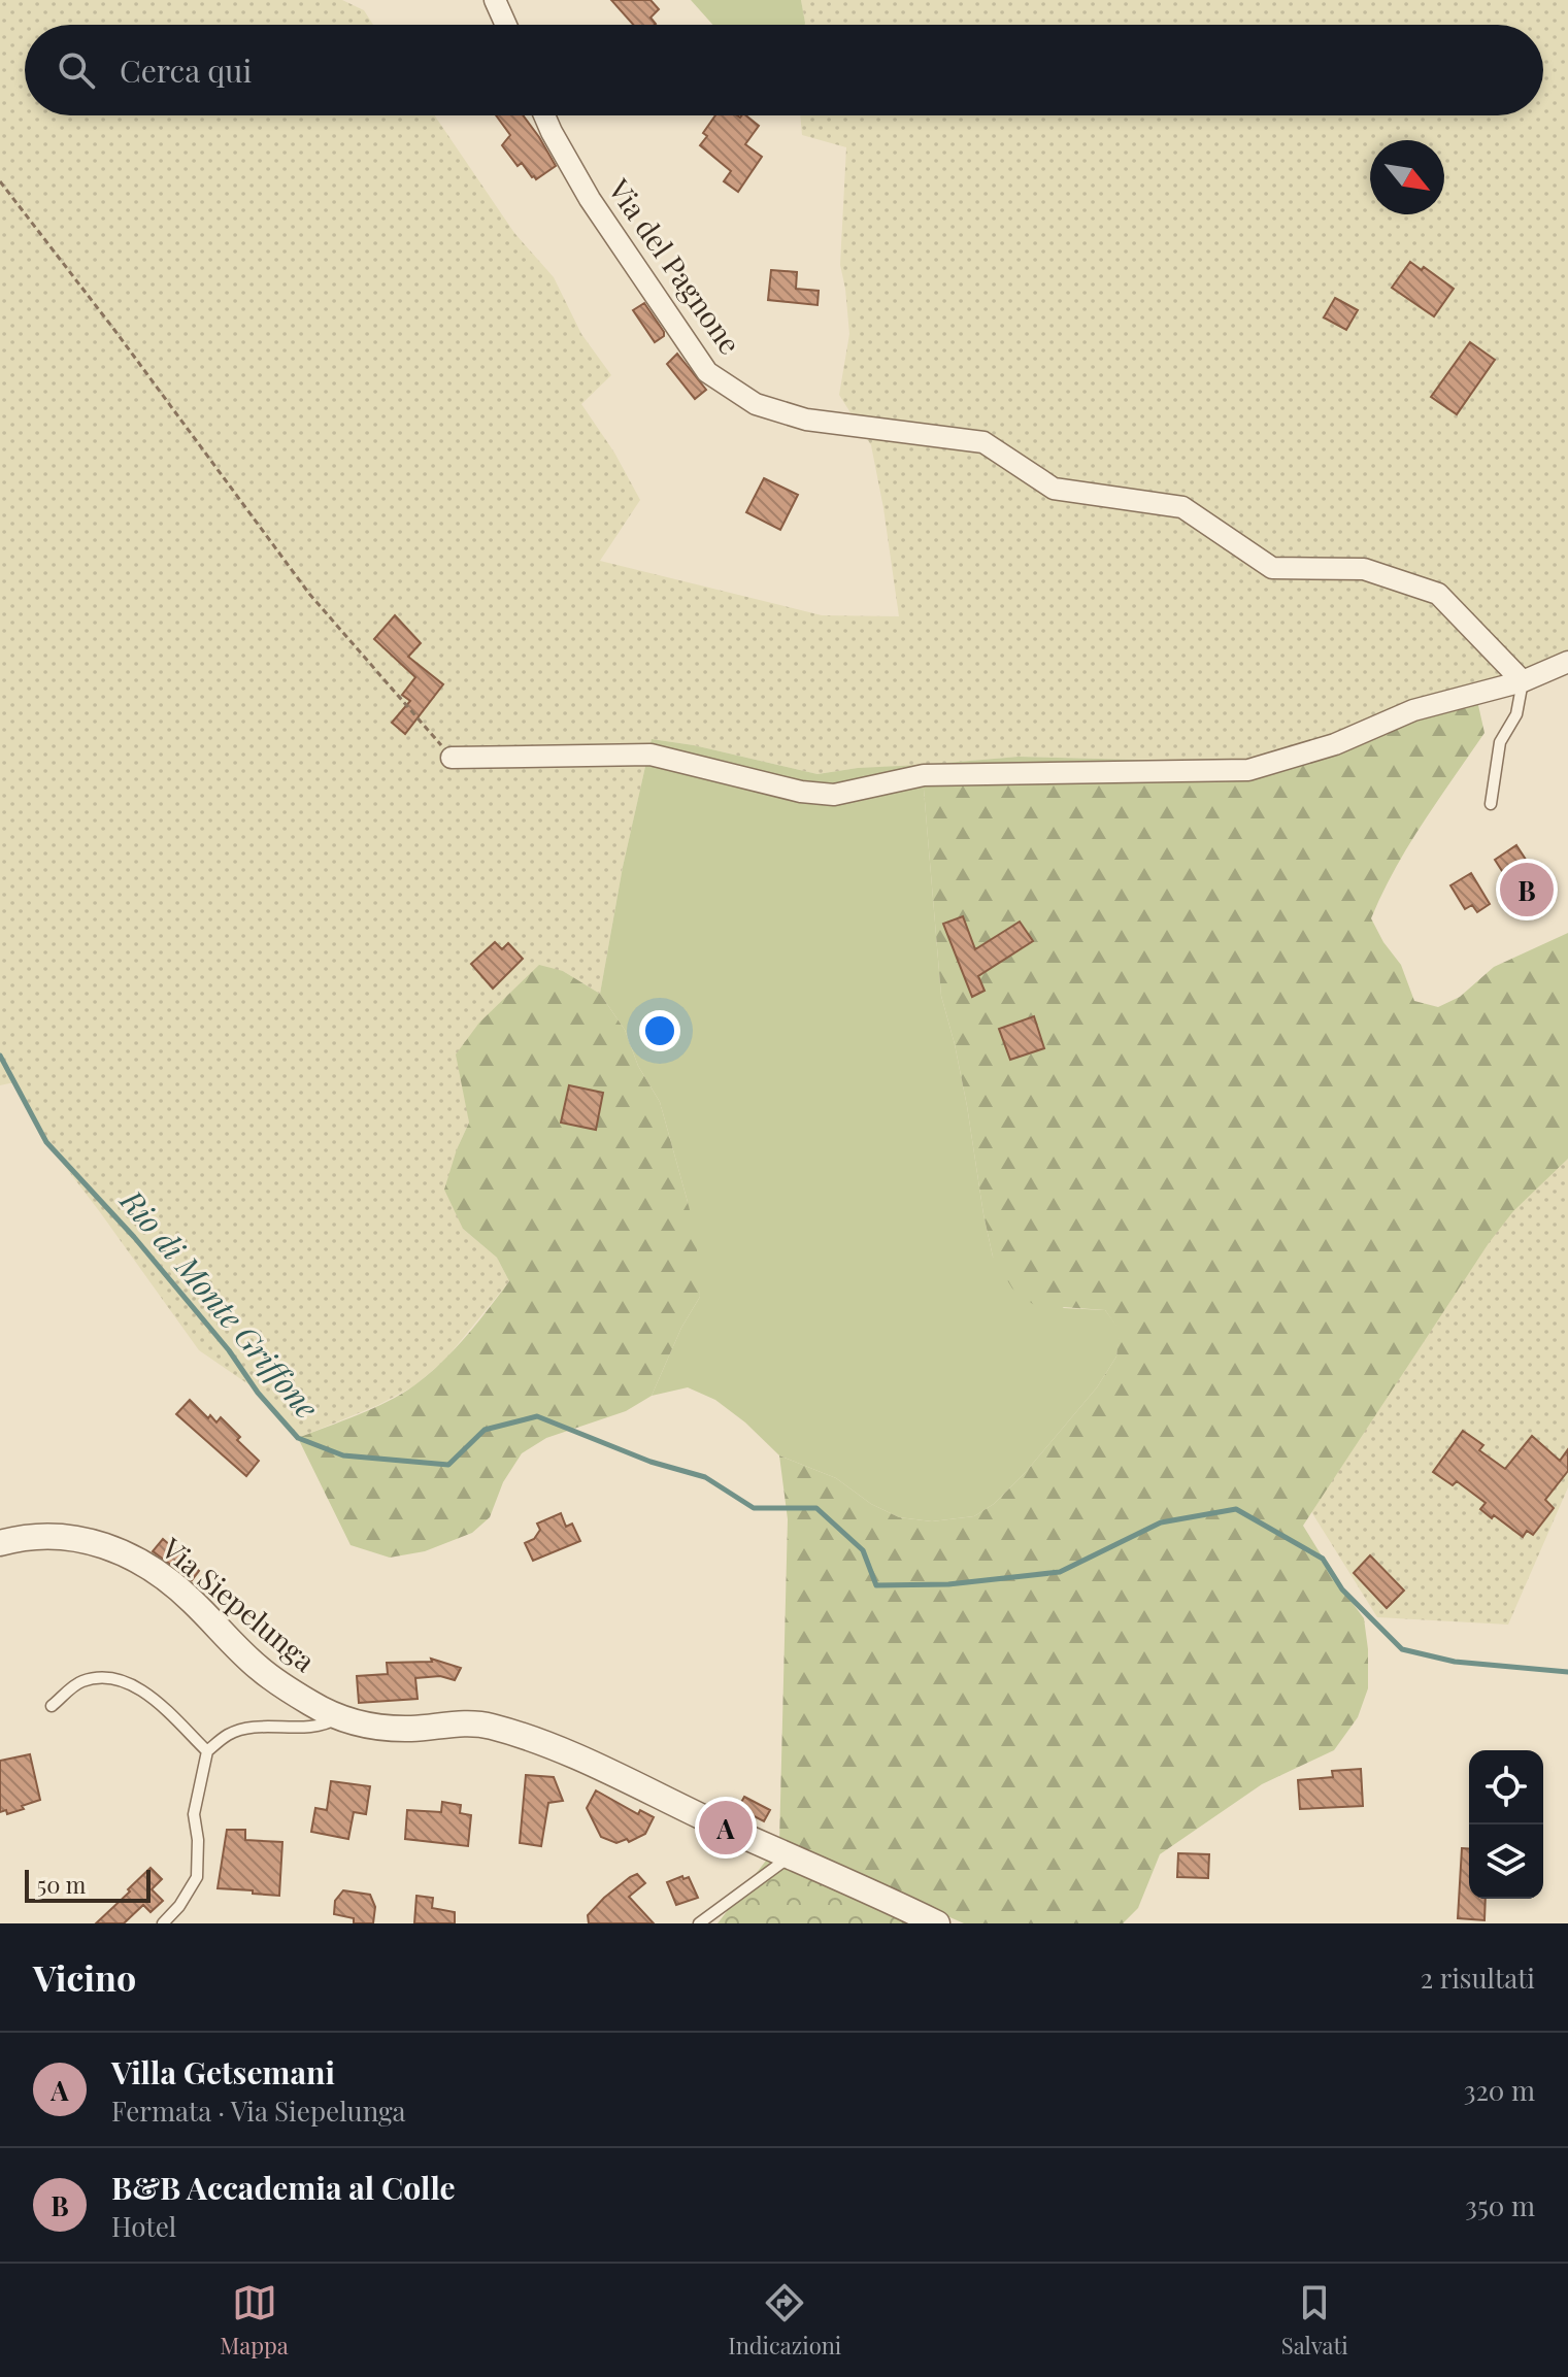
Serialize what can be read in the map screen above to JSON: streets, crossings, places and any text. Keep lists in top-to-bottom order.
{
  "streets": {
    "street": ["Via del Pagnone", "Via Siepelunga"]
  },
  "water": ["Rio di Monte Griffone"],
  "scale_bar": "50 m",
  "north": "bottom right",
  "page": {
    "search": "Cerca qui",
    "pins": ["B", "A"],
    "scale": "50 m",
    "heading": ["Vicino", "2 risultati"],
    "list": [
      {
        "mark": "A",
        "name": "Villa Getsemani",
        "note": "Fermata · Via Siepelunga",
        "value": "320 m"
      },
      {
        "mark": "B",
        "name": "B&B Accademia al Colle",
        "note": "Hotel",
        "value": "350 m"
      }
    ],
    "nav": ["Mappa", "Indicazioni", "Salvati"]
  }
}
